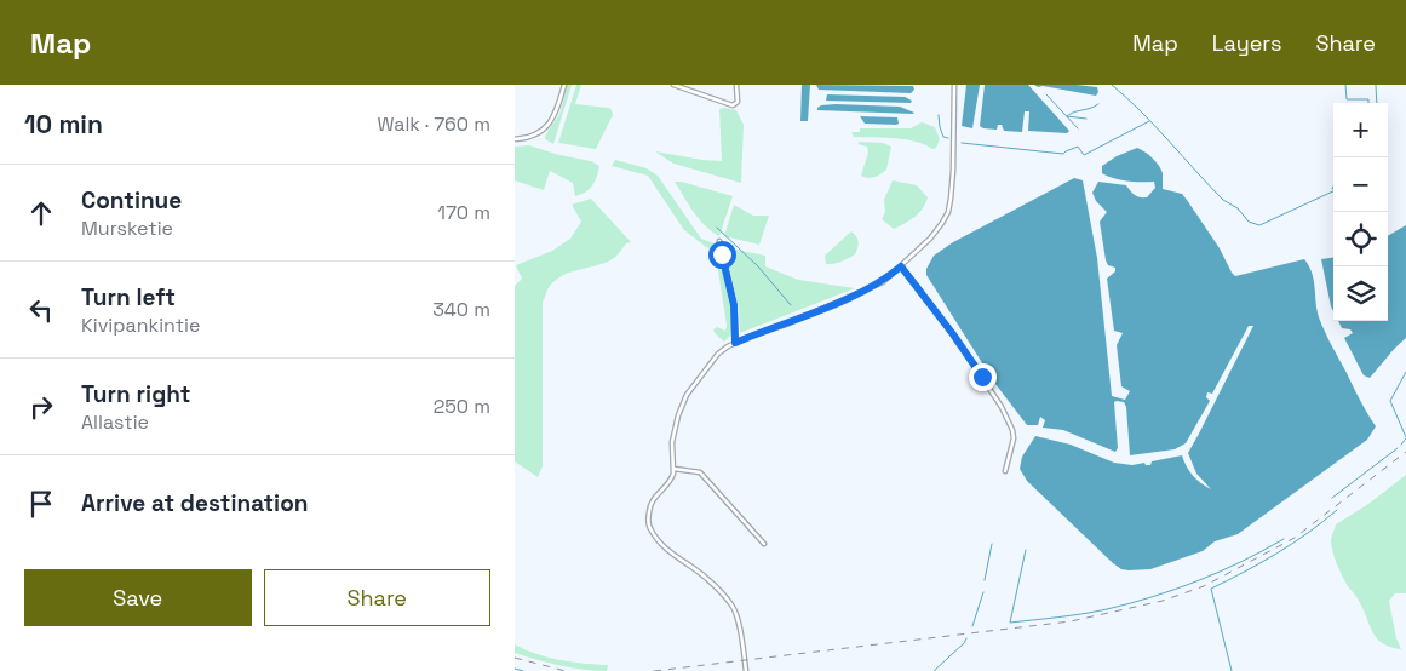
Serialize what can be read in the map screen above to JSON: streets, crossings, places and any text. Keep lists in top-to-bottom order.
{
  "page": {
    "header": "Map",
    "nav": ["Map", "Layers", "Share"],
    "heading": ["10 min", "Walk · 760 m"],
    "map_buttons": ["+", "−"],
    "list": [
      ["Continue", "Mursketie", "170 m"],
      ["Turn left", "Kivipankintie", "340 m"],
      ["Turn right", "Allastie", "250 m"],
      "Arrive at destination"
    ],
    "buttons": ["Save", "Share"]
  }
}
